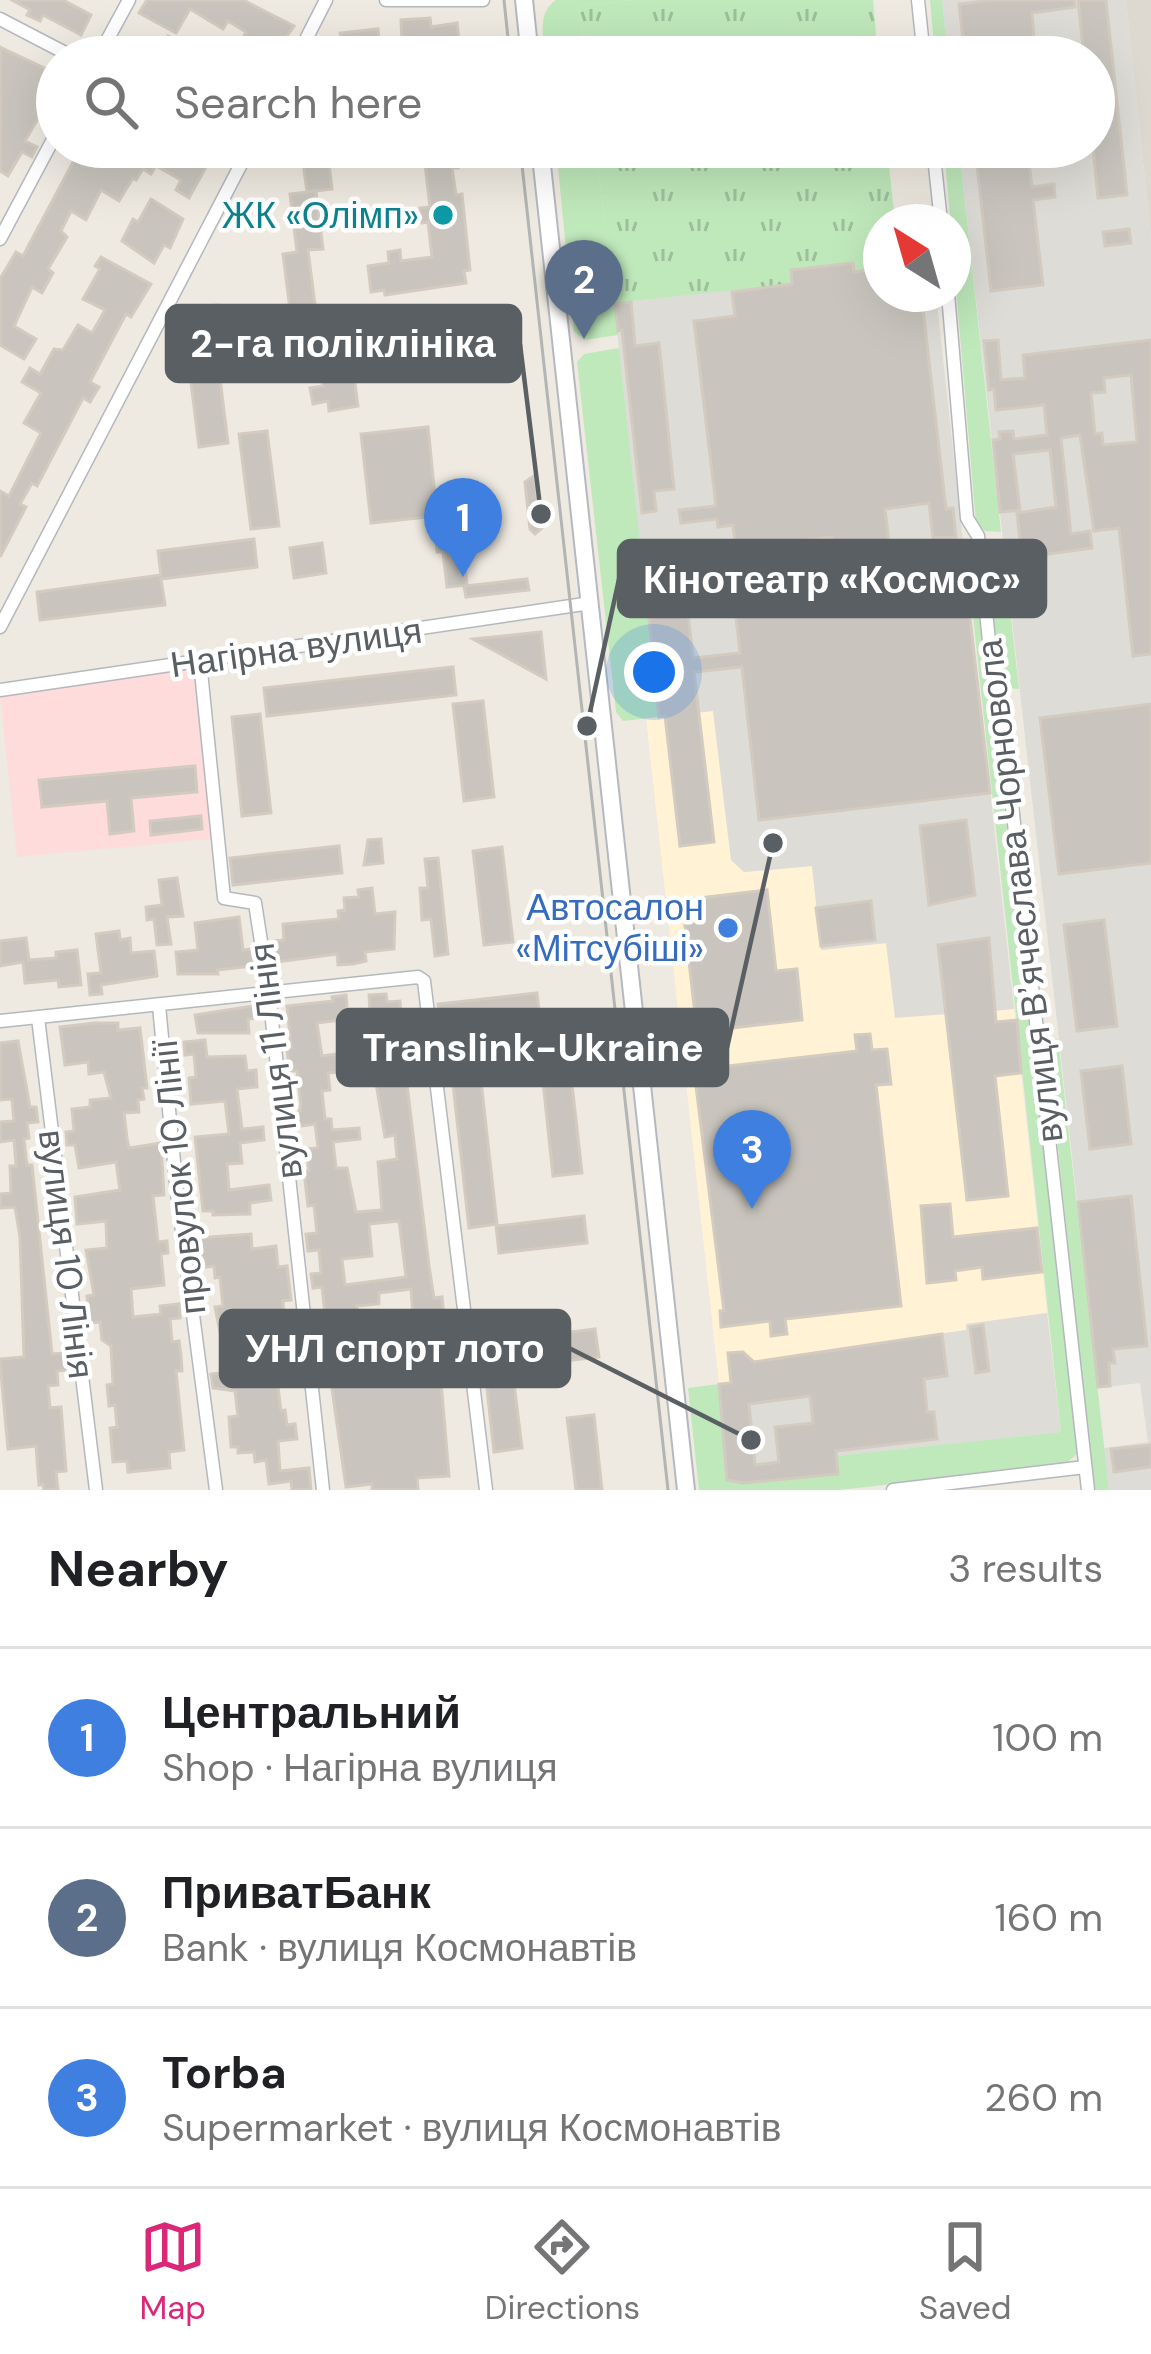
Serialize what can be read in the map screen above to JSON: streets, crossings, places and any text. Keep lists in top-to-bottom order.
{
  "streets": {
    "street": [
      "Нагірна вулиця",
      "вулиця Вʼячеслава Чорновола",
      "вулиця 11 Лінія",
      "провулок 10 Лінії",
      "вулиця 10 Лінія"
    ]
  },
  "crossings": [
    ["Нагірна вулиця", "вулиця 11 Лінія"]
  ],
  "places": [
    "ЖК «Олімп»",
    "2-га поліклініка",
    "Кінотеатр «Космос»",
    "Translink-Ukraine",
    "Автосалон «Мітсубіші»",
    "УНЛ спорт лото"
  ],
  "north": "top left",
  "page": {
    "search": "Search here",
    "pins": ["2", "1", "3"],
    "heading": ["Nearby", "3 results"],
    "list": [
      {
        "mark": "1",
        "name": "Центральний",
        "note": "Shop · Нагірна вулиця",
        "value": "100 m"
      },
      {
        "mark": "2",
        "name": "ПриватБанк",
        "note": "Bank · вулиця Космонавтів",
        "value": "160 m"
      },
      {
        "mark": "3",
        "name": "Torba",
        "note": "Supermarket · вулиця Космонавтів",
        "value": "260 m"
      }
    ],
    "nav": ["Map", "Directions", "Saved"]
  }
}
